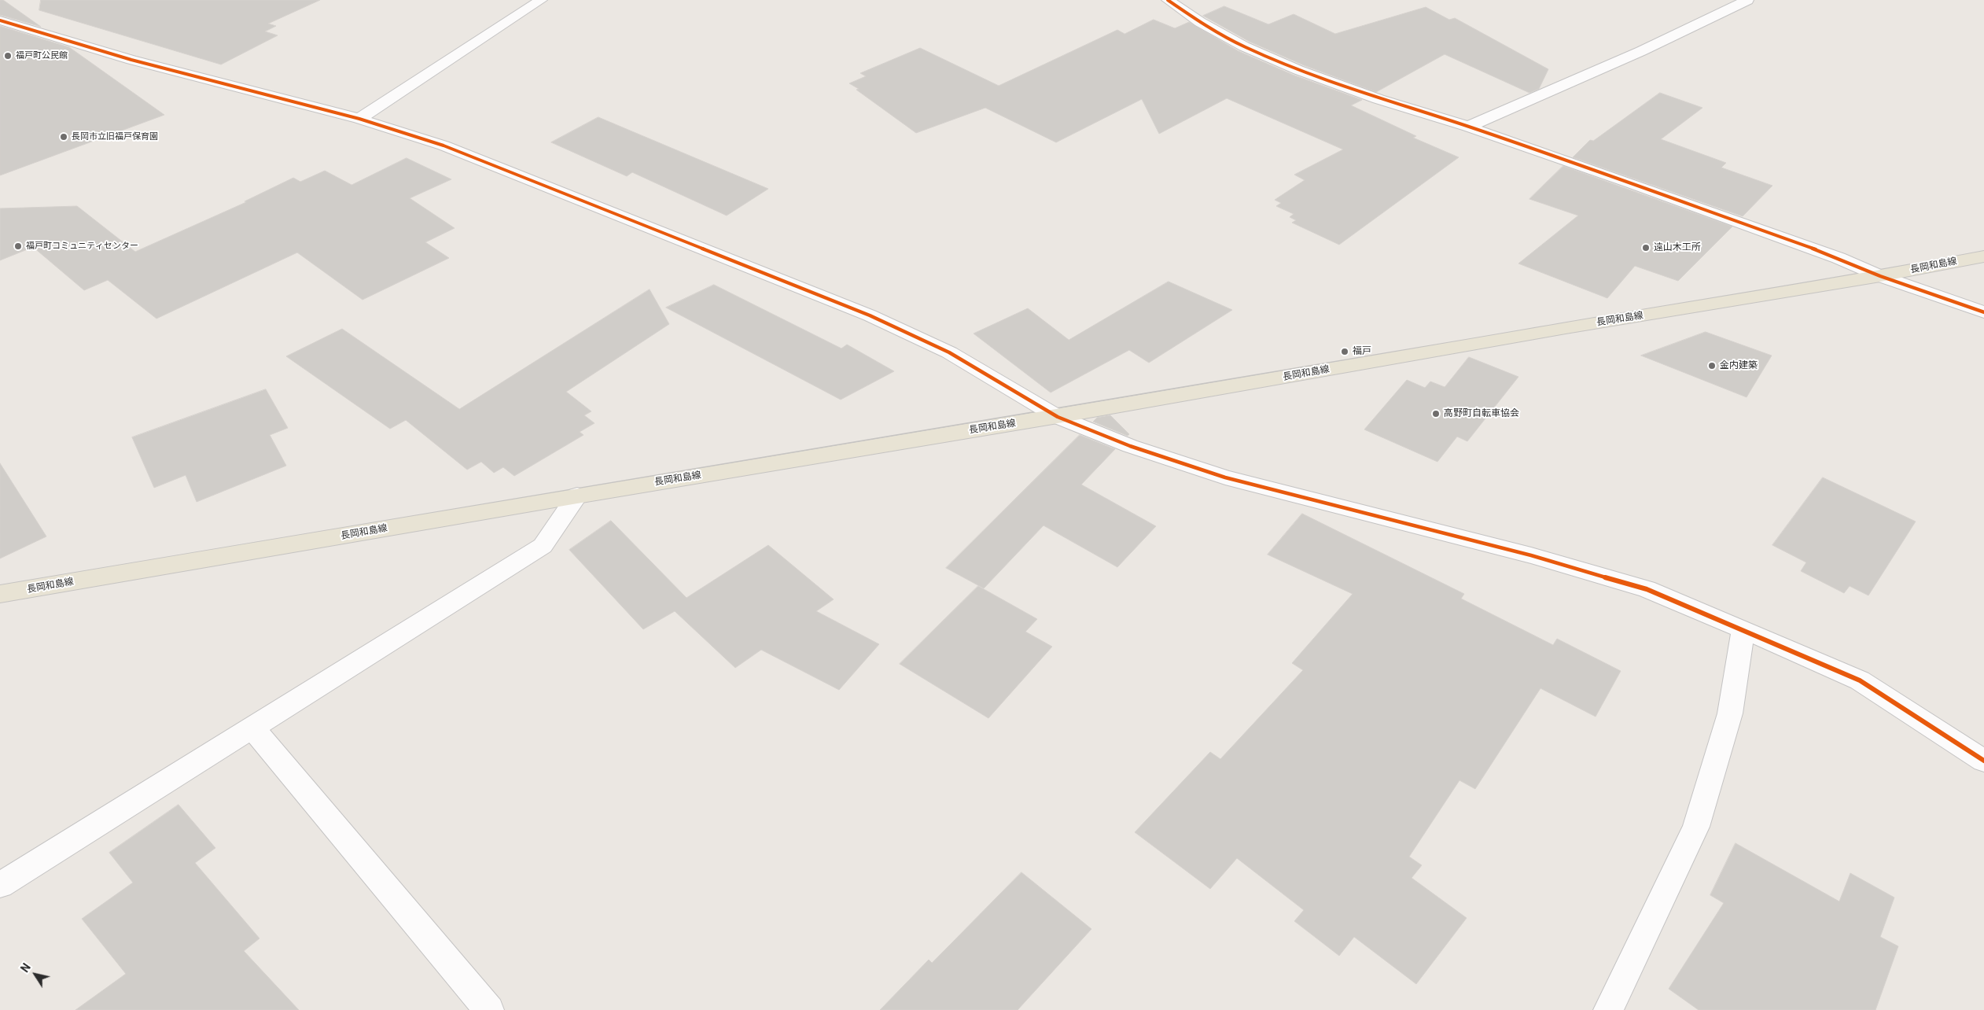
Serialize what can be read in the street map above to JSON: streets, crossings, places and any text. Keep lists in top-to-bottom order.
{
  "streets": {
    "main road": ["長岡和島線"]
  },
  "places": [
    "福戸町公民館",
    "長岡市立旧福戸保育園",
    "福戸町コミュニティセンター",
    "遠山木工所",
    "福戸",
    "金内建築",
    "高野町自転車協会"
  ],
  "north": "top left"
}
